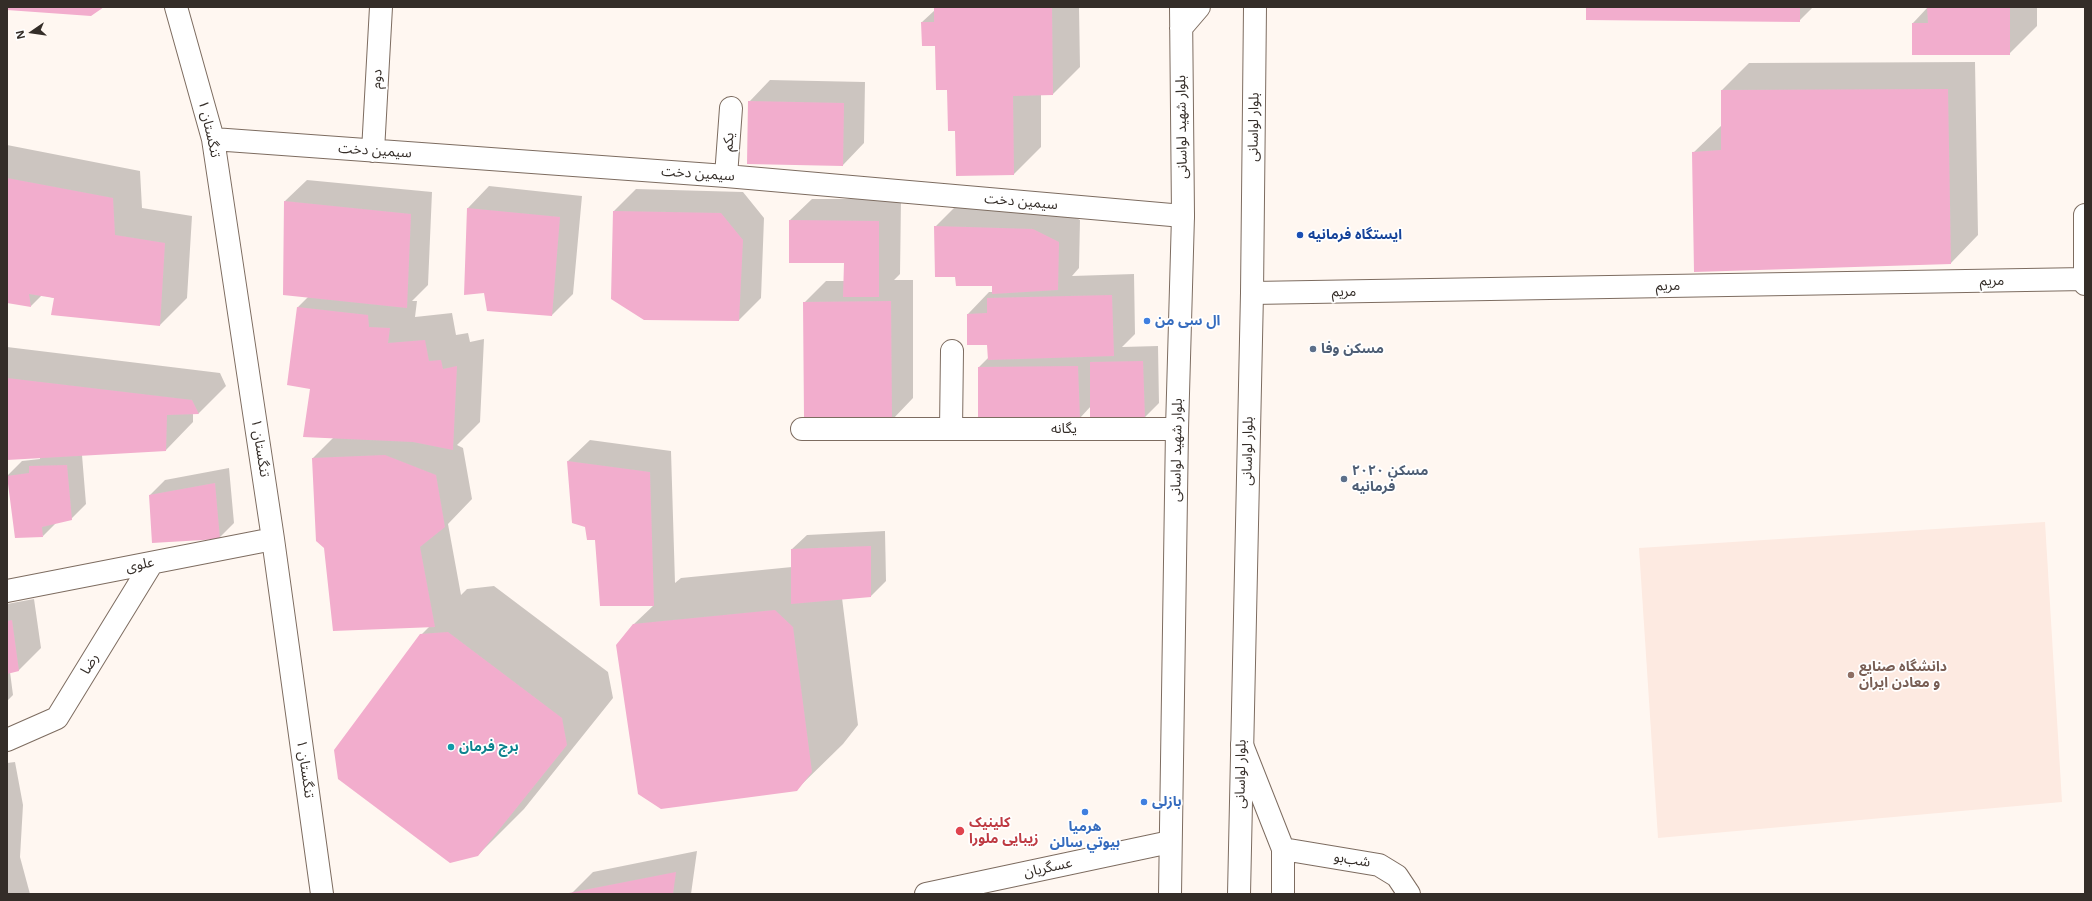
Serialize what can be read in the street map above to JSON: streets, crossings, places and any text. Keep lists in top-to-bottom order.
{
  "streets": {
    "street": [
      "دوم",
      "بلوار شهید لواسانی",
      "بلوار لواسانی",
      "تنگستان ۱",
      "یکم",
      "سیمین دخت",
      "مریم",
      "یگانه",
      "علوی",
      "رضا",
      "شب‌بو",
      "عسگریان"
    ]
  },
  "crossings": [
    ["دوم", "سیمین دخت"],
    ["بلوار شهید لواسانی", "سیمین دخت"],
    ["بلوار شهید لواسانی", "یگانه"],
    ["بلوار شهید لواسانی", "عسگریان"],
    ["بلوار لواسانی", "مریم"],
    ["تنگستان ۱", "سیمین دخت"],
    ["تنگستان ۱", "علوی"],
    ["یکم", "سیمین دخت"],
    ["علوی", "رضا"]
  ],
  "places": [
    "ایستگاه فرمانیه",
    "ال سی من",
    "مسکن وفا",
    "مسکن ۲۰۲۰ فرمانیه",
    "دانشگاه صنایع و معادن ایران",
    "برج فرمان",
    "بازلی",
    "هرميا بيوتي سالن",
    "کلینیک زیبایی ملورا"
  ],
  "north": "left"
}
